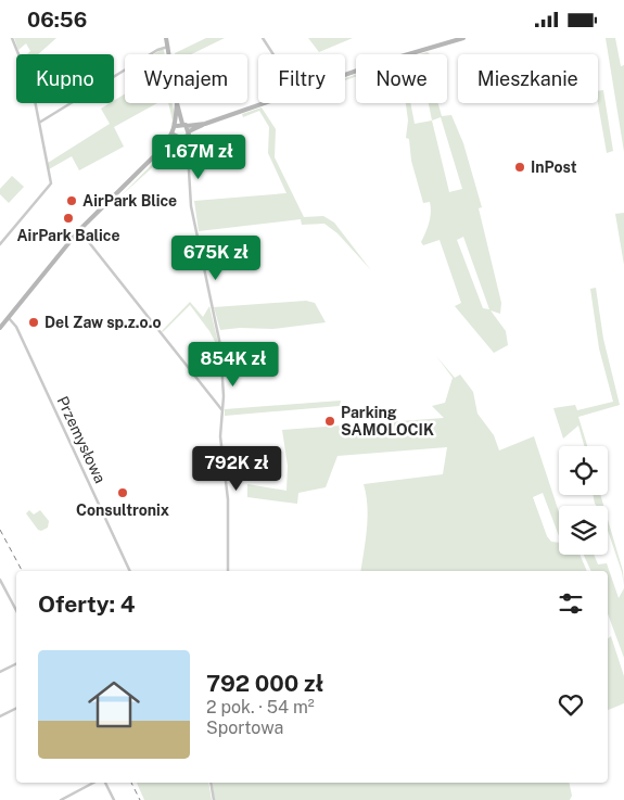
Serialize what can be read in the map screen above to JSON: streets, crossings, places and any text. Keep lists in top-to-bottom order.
{
  "streets": {
    "street": ["Przemysłowa"]
  },
  "places": [
    "InPost",
    "AirPark Blice",
    "AirPark Balice",
    "Del Zaw sp.z.o.o",
    "Parking SAMOLOCIK",
    "Consultronix"
  ],
  "page": {
    "status": "06:56",
    "chip": [
      "Kupno",
      "Wynajem",
      "Filtry",
      "Nowe",
      "Mieszkanie"
    ],
    "price": [
      "1.67M zł",
      "675K zł",
      "854K zł",
      "792K zł"
    ],
    "heading": "Oferty: 4",
    "list": [
      {
        "name": "792 000 zł",
        "note": "2 pok. · 54 m² · Sportowa"
      }
    ]
  }
}
